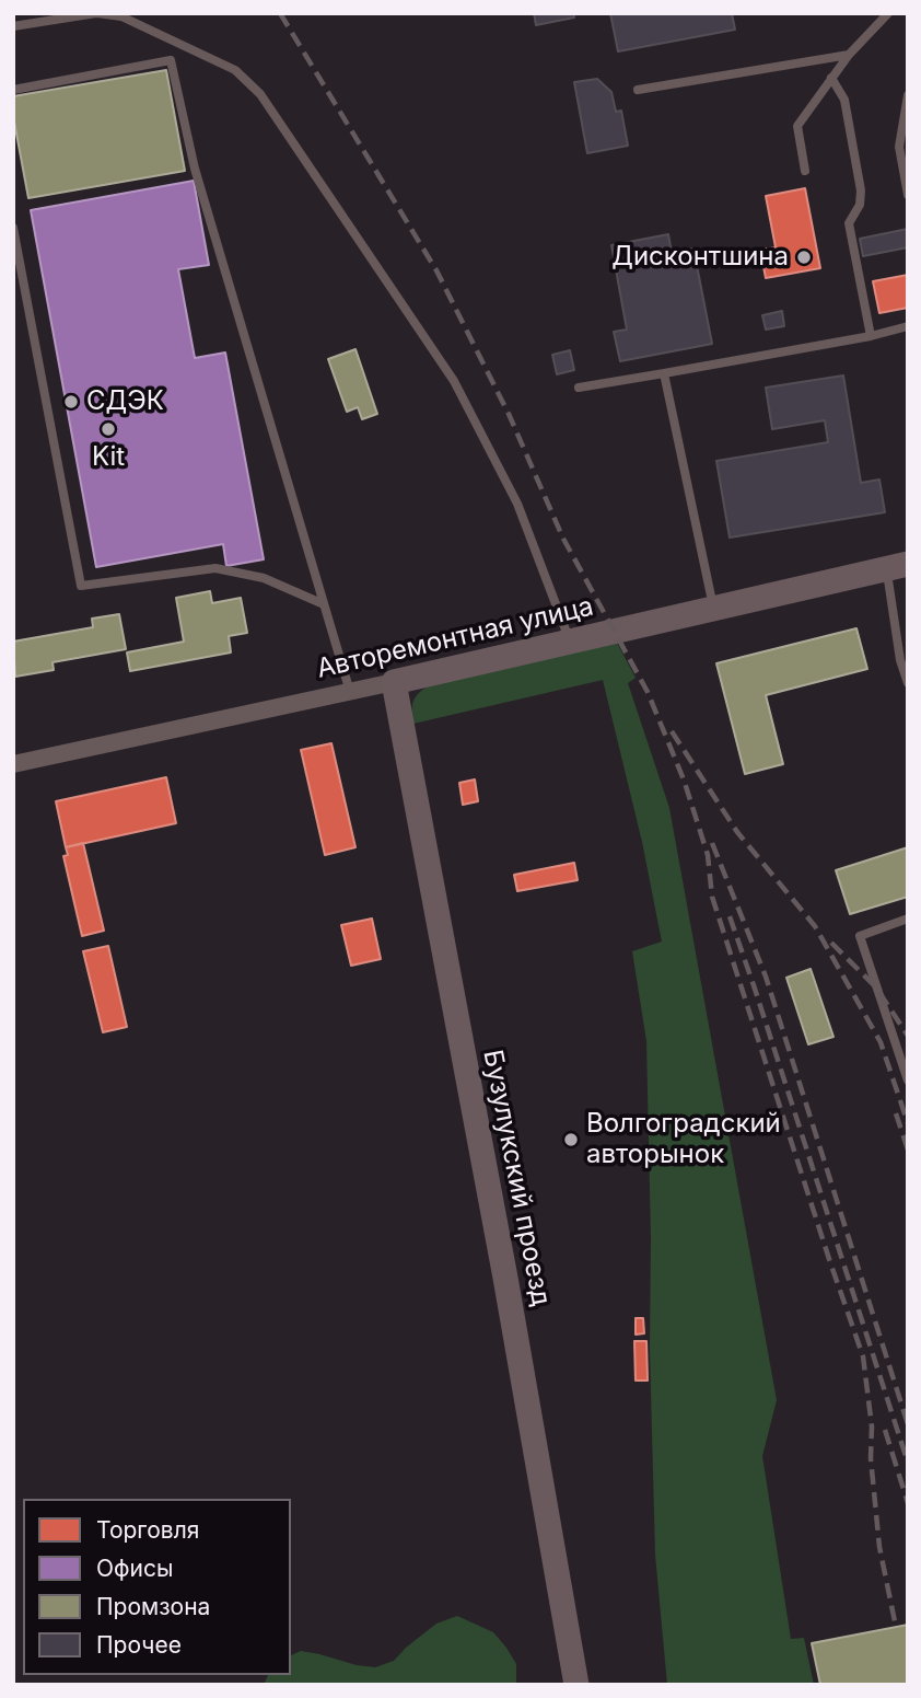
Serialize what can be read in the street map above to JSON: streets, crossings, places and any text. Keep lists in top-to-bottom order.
{
  "streets": {
    "main road": ["Авторемонтная улица", "Бузулукский проезд"]
  },
  "crossings": [
    ["Авторемонтная улица", "Бузулукский проезд"]
  ],
  "places": [
    "Дисконтшина",
    "СДЭК",
    "Kit",
    "Волгоградский авторынок"
  ],
  "legend": [
    "Торговля",
    "Офисы",
    "Промзона",
    "Прочее"
  ]
}
